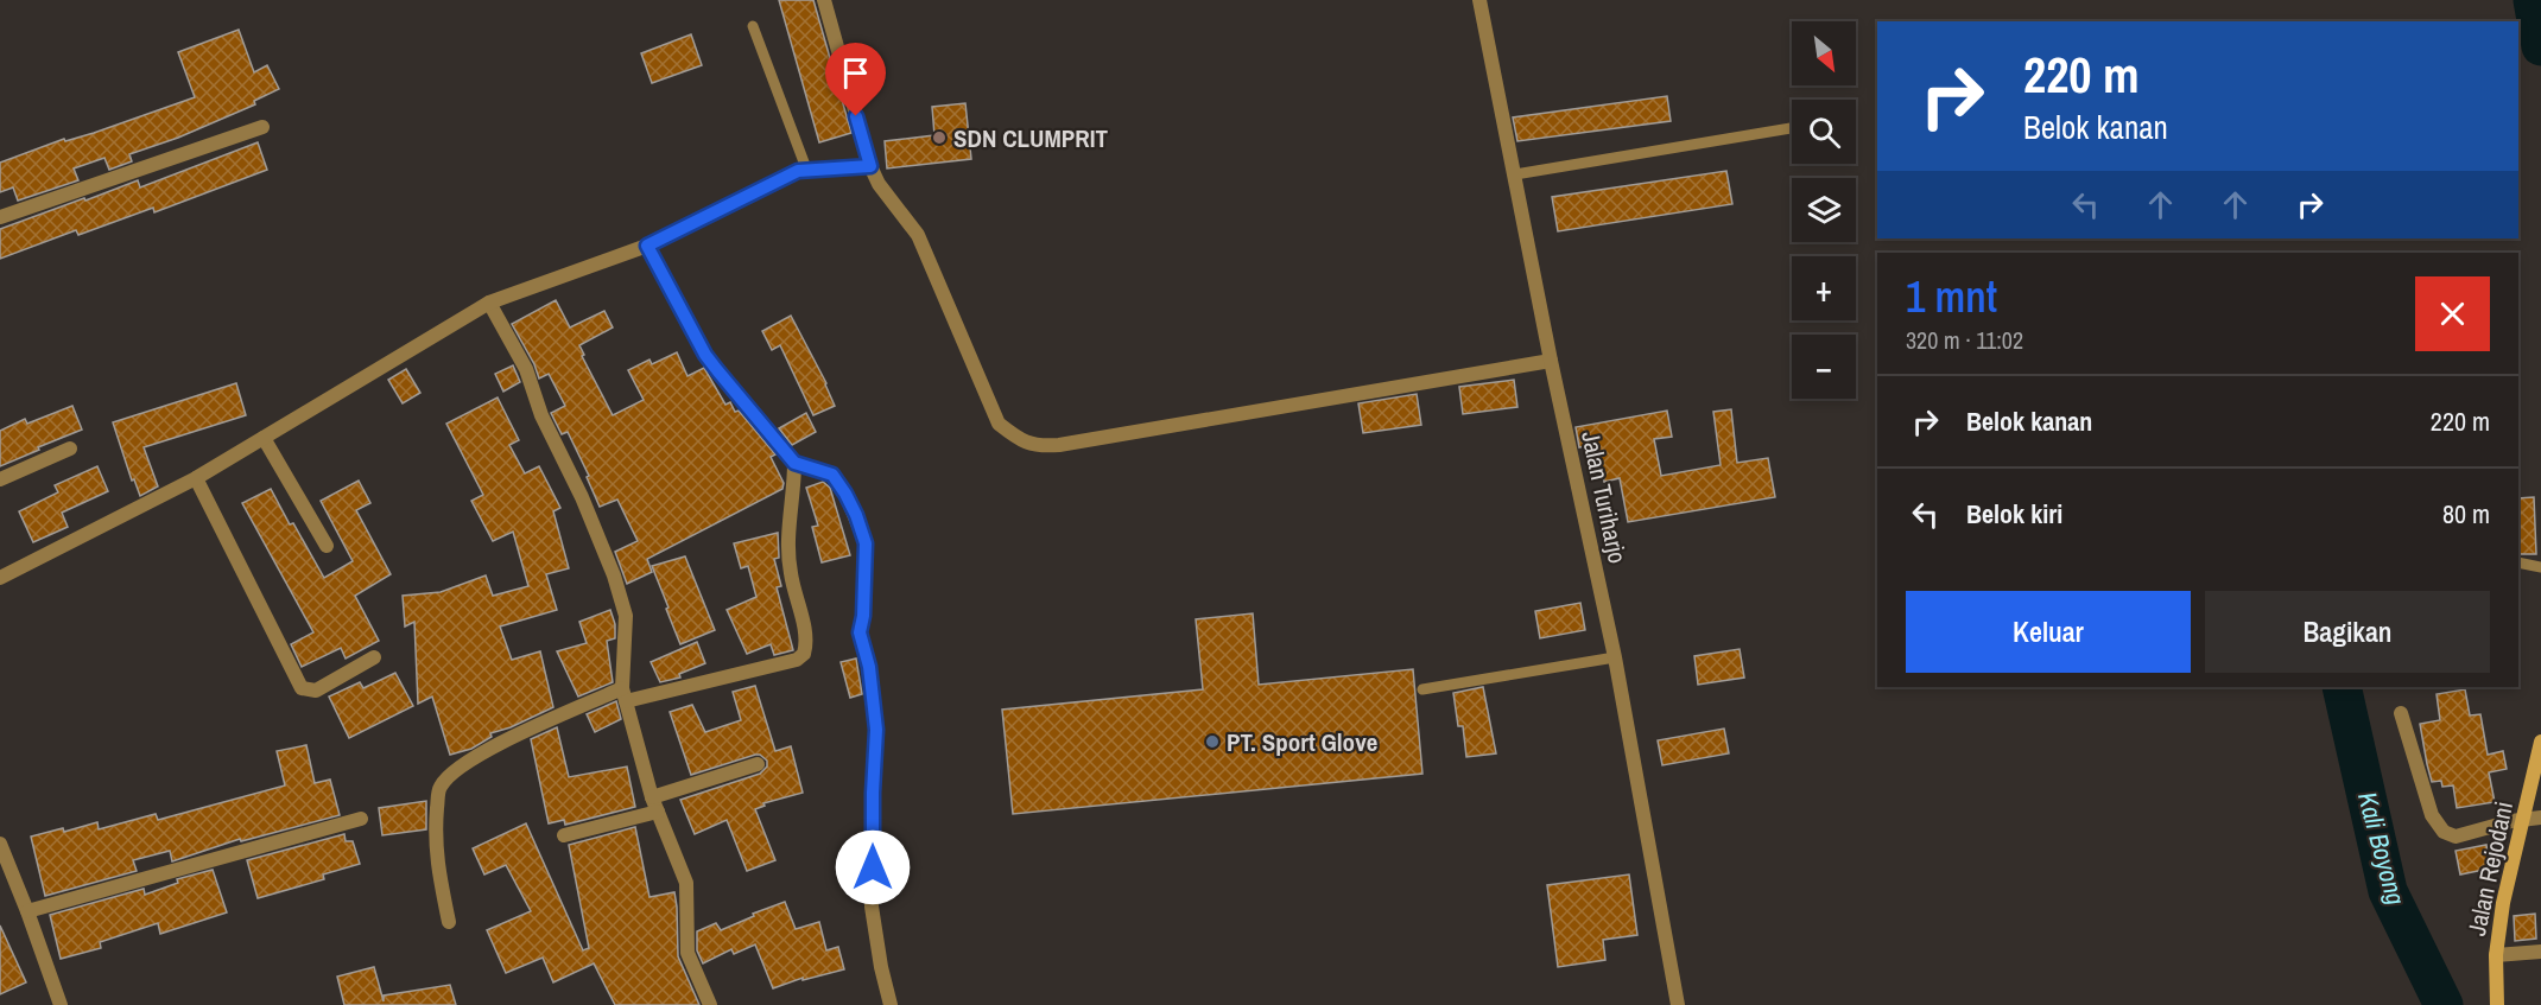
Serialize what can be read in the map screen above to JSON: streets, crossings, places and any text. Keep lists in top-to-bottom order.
{
  "streets": {
    "main road": ["Jalan Rejodani"],
    "street": ["Jalan Turiharjo"]
  },
  "water": ["Kali Boyong"],
  "places": ["SDN CLUMPRIT", "PT. Sport Glove"],
  "north": "bottom right",
  "page": {
    "map_buttons": ["+", "−"],
    "turn": ["220 m", "Belok kanan"],
    "heading": ["1 mnt", "320 m · 11:02"],
    "list": [
      {
        "name": "Belok kanan",
        "value": "220 m"
      },
      {
        "name": "Belok kiri",
        "value": "80 m"
      }
    ],
    "buttons": ["Keluar", "Bagikan"]
  }
}
